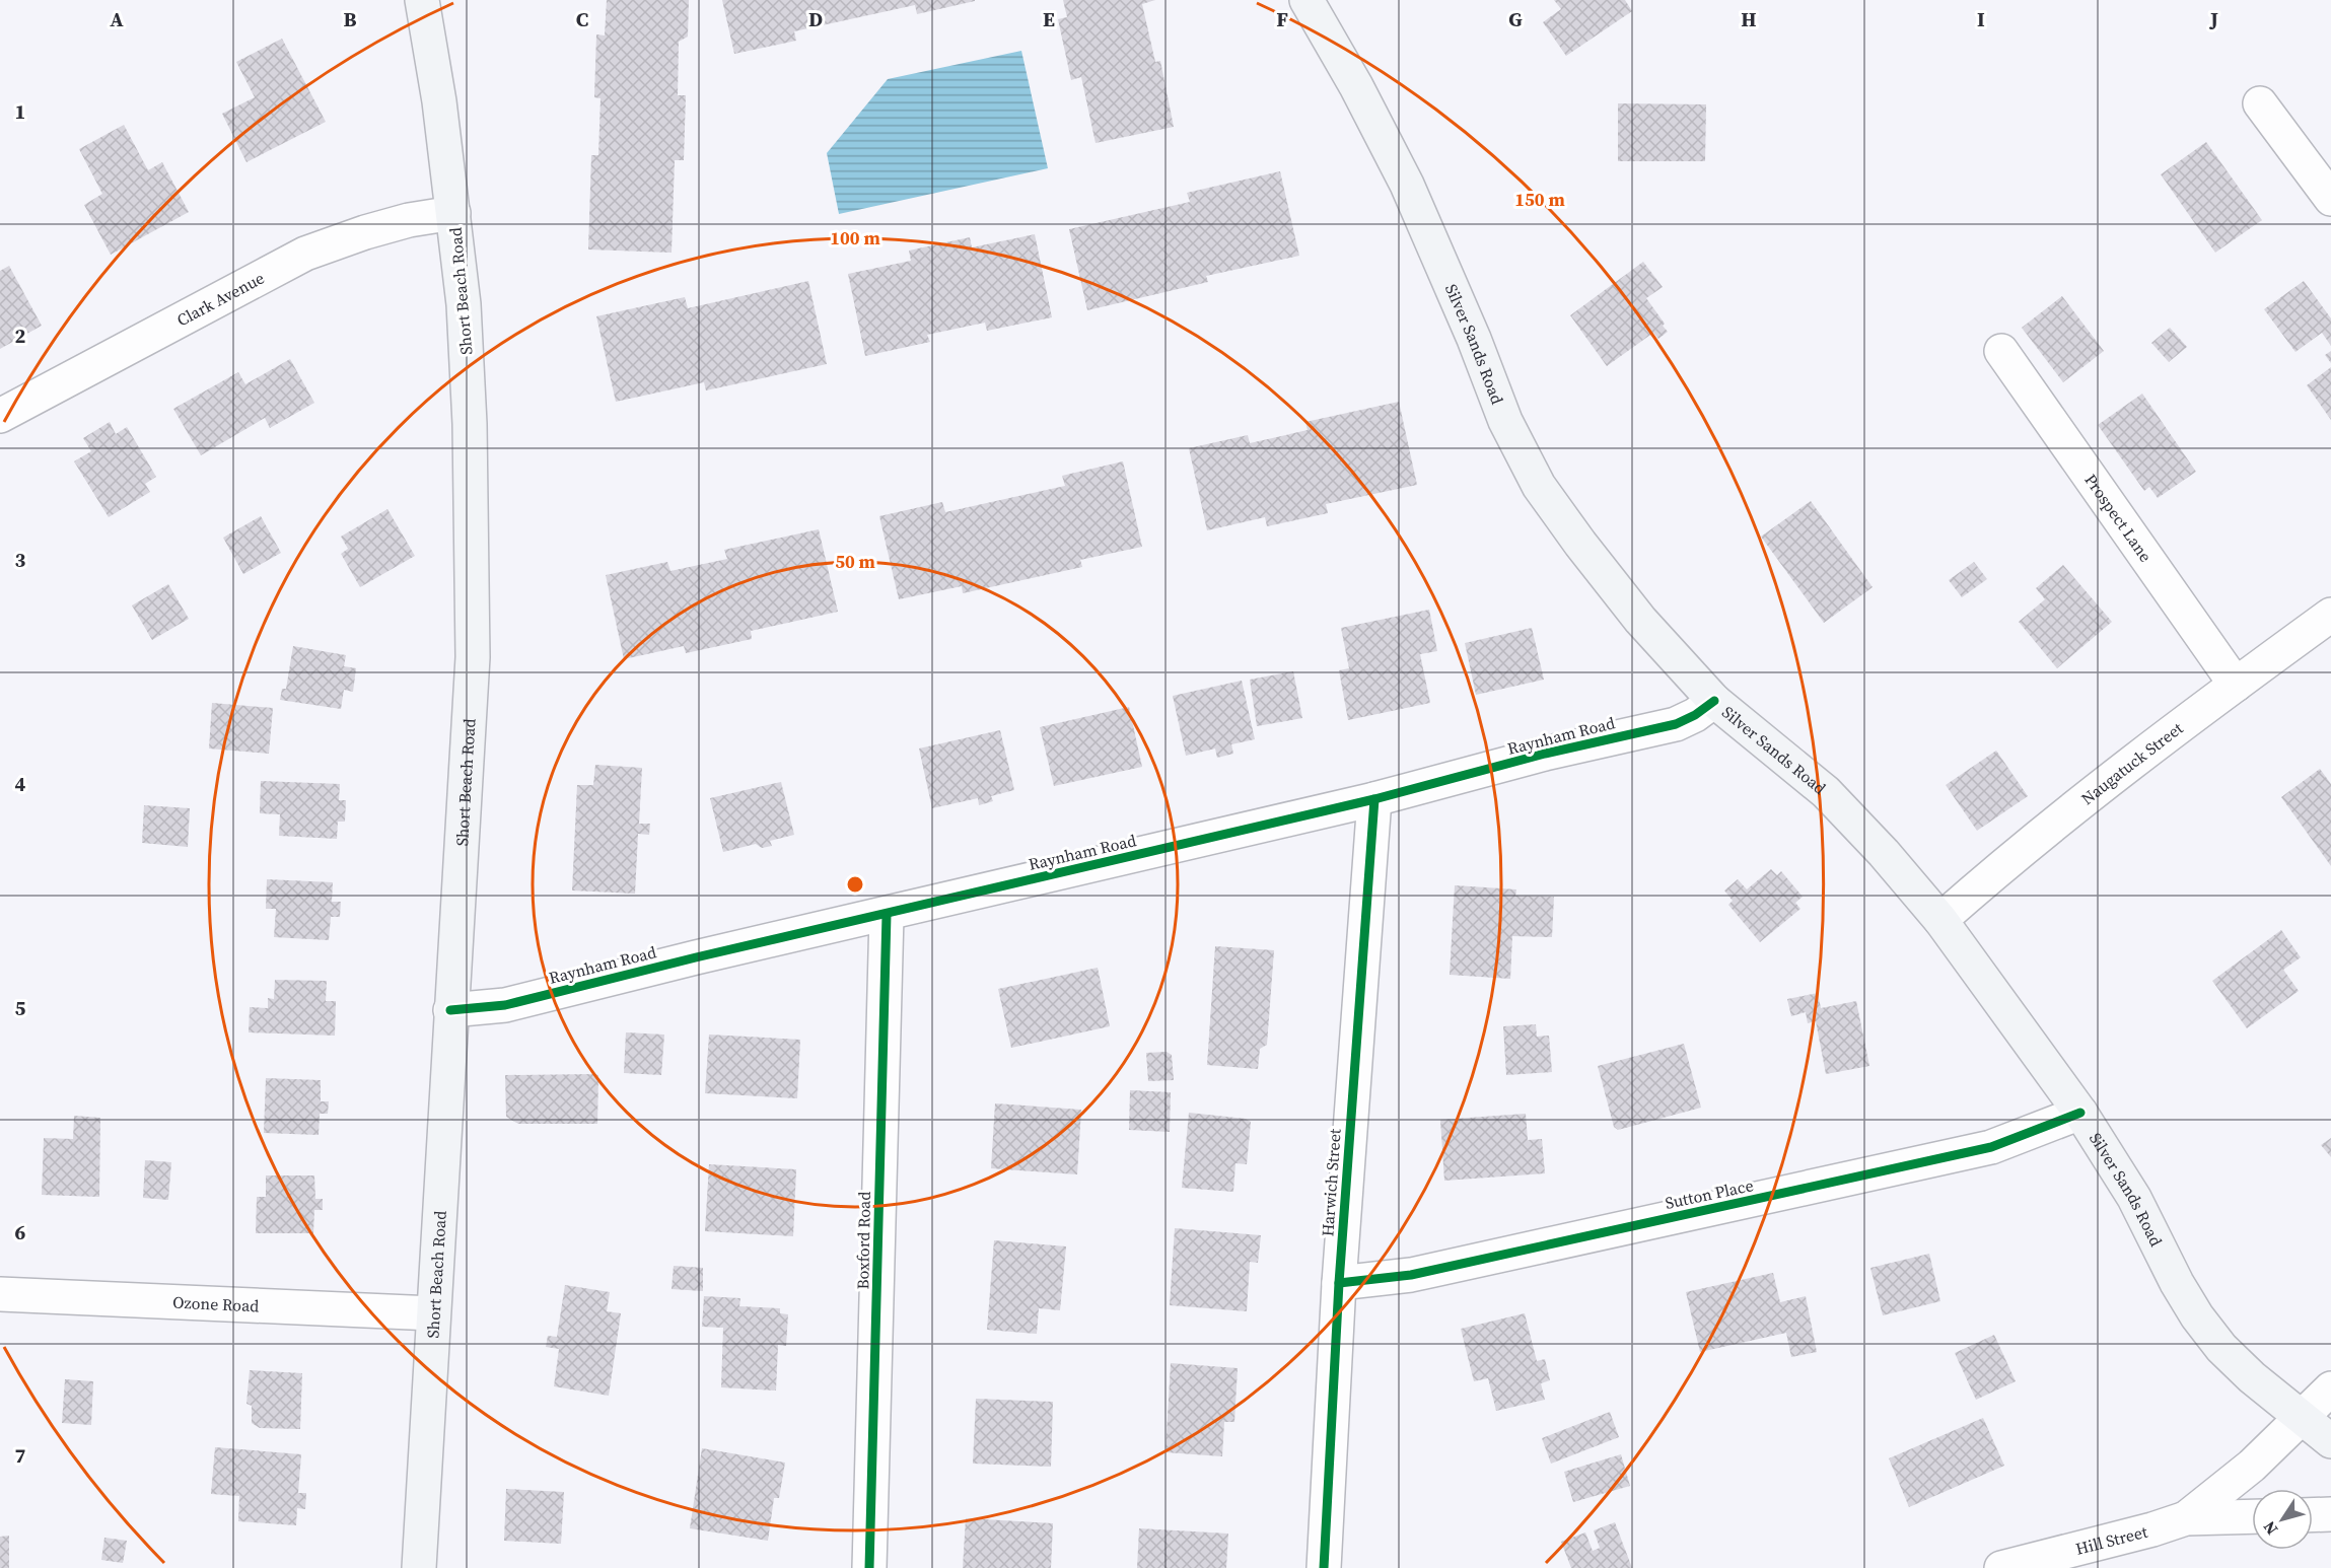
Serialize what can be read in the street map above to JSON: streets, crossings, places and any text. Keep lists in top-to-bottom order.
{
  "streets": {
    "main road": ["Short Beach Road", "Silver Sands Road"],
    "street": [
      "Clark Avenue",
      "Prospect Lane",
      "Raynham Road",
      "Naugatuck Street",
      "Harwich Street",
      "Sutton Place",
      "Boxford Road",
      "Ozone Road",
      "Hill Street"
    ]
  },
  "crossings": [
    ["Short Beach Road", "Clark Avenue"],
    ["Short Beach Road", "Raynham Road"],
    ["Short Beach Road", "Ozone Road"],
    ["Silver Sands Road", "Raynham Road"],
    ["Silver Sands Road", "Naugatuck Street"],
    ["Silver Sands Road", "Sutton Place"],
    ["Silver Sands Road", "Hill Street"],
    ["Prospect Lane", "Naugatuck Street"],
    ["Raynham Road", "Harwich Street"],
    ["Raynham Road", "Boxford Road"],
    ["Harwich Street", "Sutton Place"]
  ],
  "north": "bottom left",
  "grid": {
    "columns": [
      "A",
      "B",
      "C",
      "D",
      "E",
      "F",
      "G",
      "H",
      "I",
      "J"
    ],
    "rows": [
      "1",
      "2",
      "3",
      "4",
      "5",
      "6",
      "7"
    ]
  },
  "rings": ["150 m", "100 m", "50 m"]
}
